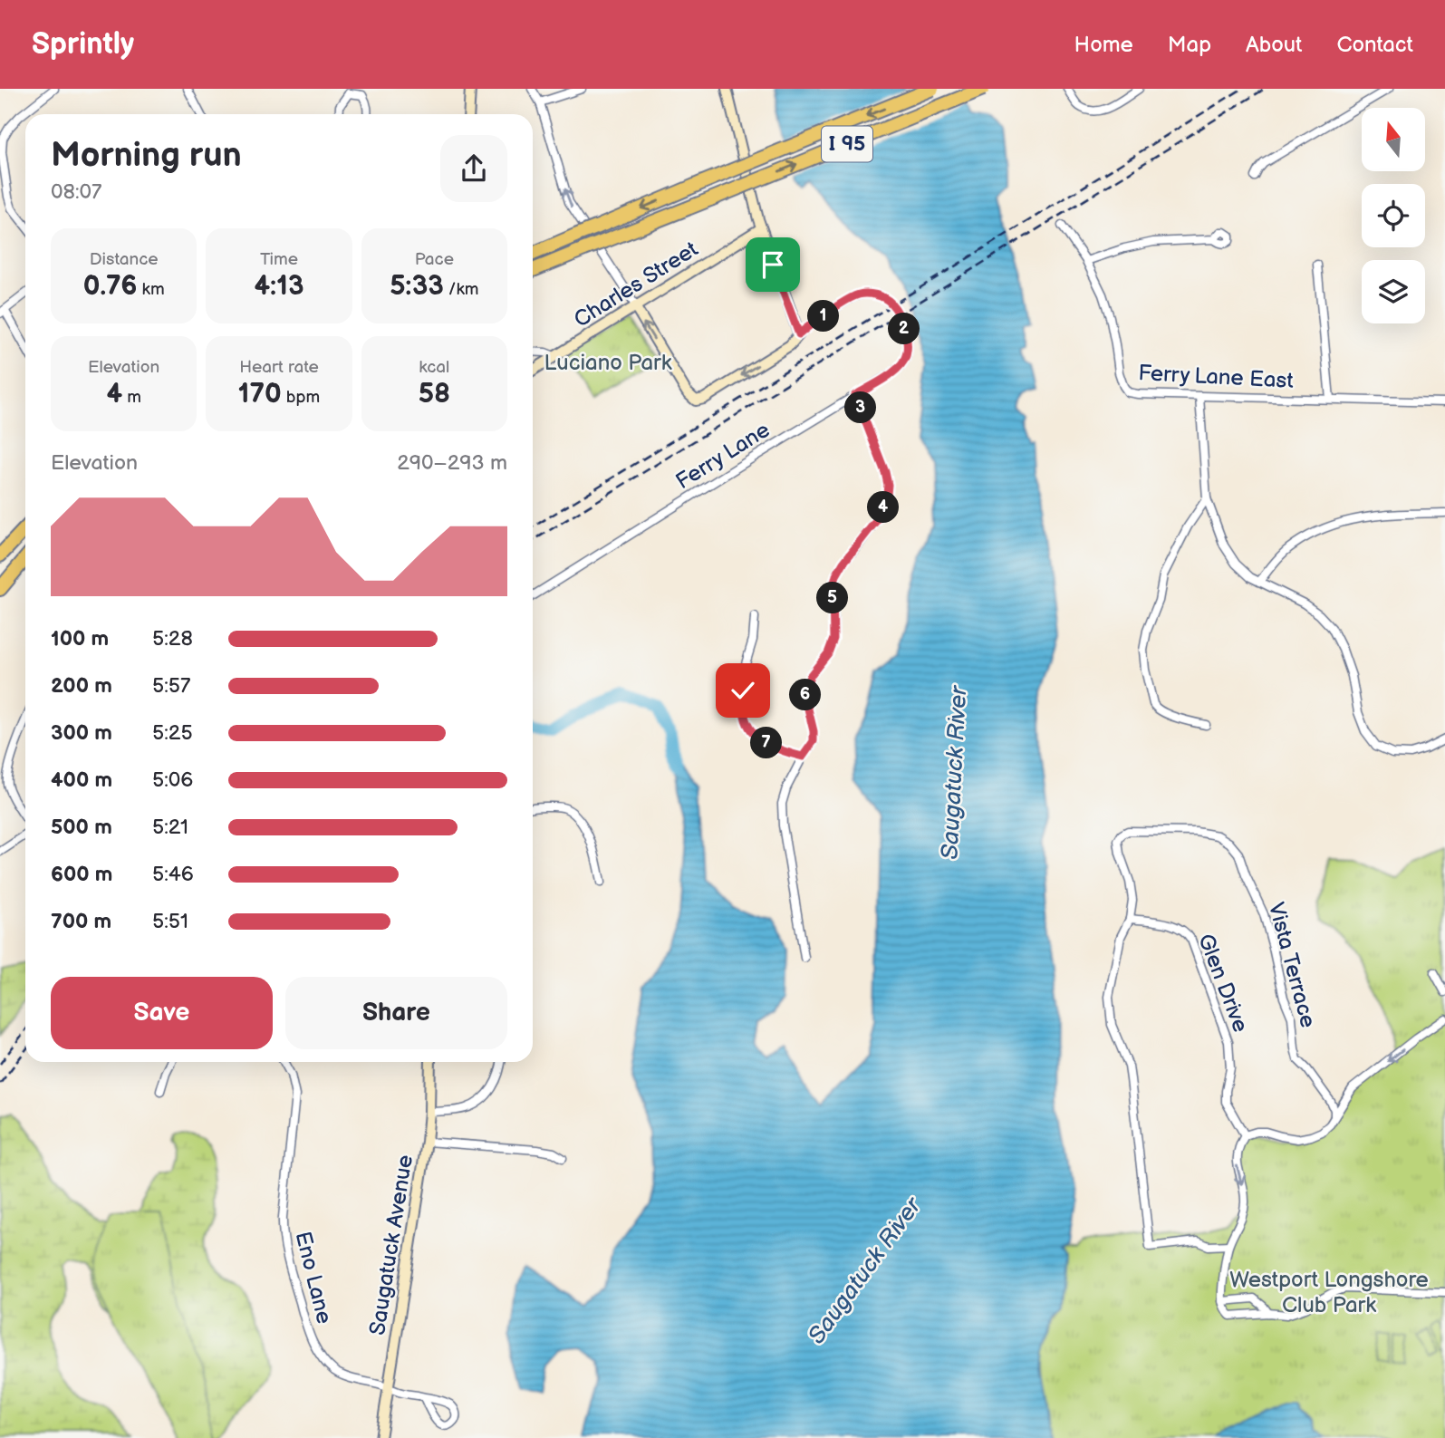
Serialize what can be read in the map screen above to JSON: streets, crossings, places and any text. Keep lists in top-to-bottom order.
{
  "streets": {
    "highway": ["I 95"],
    "main road": ["Charles Street", "Saugatuck Avenue"],
    "street": [
      "Ferry Lane East",
      "Ferry Lane",
      "Vista Terrace",
      "Glen Drive",
      "Eno Lane"
    ]
  },
  "crossings": [
    ["Vista Terrace", "Glen Drive"],
    ["Saugatuck Avenue", "Eno Lane"]
  ],
  "water": ["Saugatuck River"],
  "parks": ["Luciano Park", "Westport Longshore Club Park"],
  "north": "top",
  "page": {
    "header": "Sprintly",
    "nav": [
      "Home",
      "Map",
      "About",
      "Contact"
    ],
    "heading": ["Morning run", "08:07"],
    "stats": [
      ["Distance", "0.76 km"],
      ["Time", "4:13"],
      ["Pace", "5:33 /km"],
      ["Elevation", "4 m"],
      ["Heart rate", "170 bpm"],
      ["kcal", "58"]
    ],
    "pins": [
      "1",
      "2",
      "3",
      "4",
      "5",
      "6",
      "7"
    ],
    "chart": ["Elevation", "290–293 m"],
    "list": [
      {
        "name": "100 m",
        "note": "5:28"
      },
      {
        "name": "200 m",
        "note": "5:57"
      },
      {
        "name": "300 m",
        "note": "5:25"
      },
      {
        "name": "400 m",
        "note": "5:06"
      },
      {
        "name": "500 m",
        "note": "5:21"
      },
      {
        "name": "600 m",
        "note": "5:46"
      },
      {
        "name": "700 m",
        "note": "5:51"
      }
    ],
    "buttons": ["Save", "Share"]
  }
}
